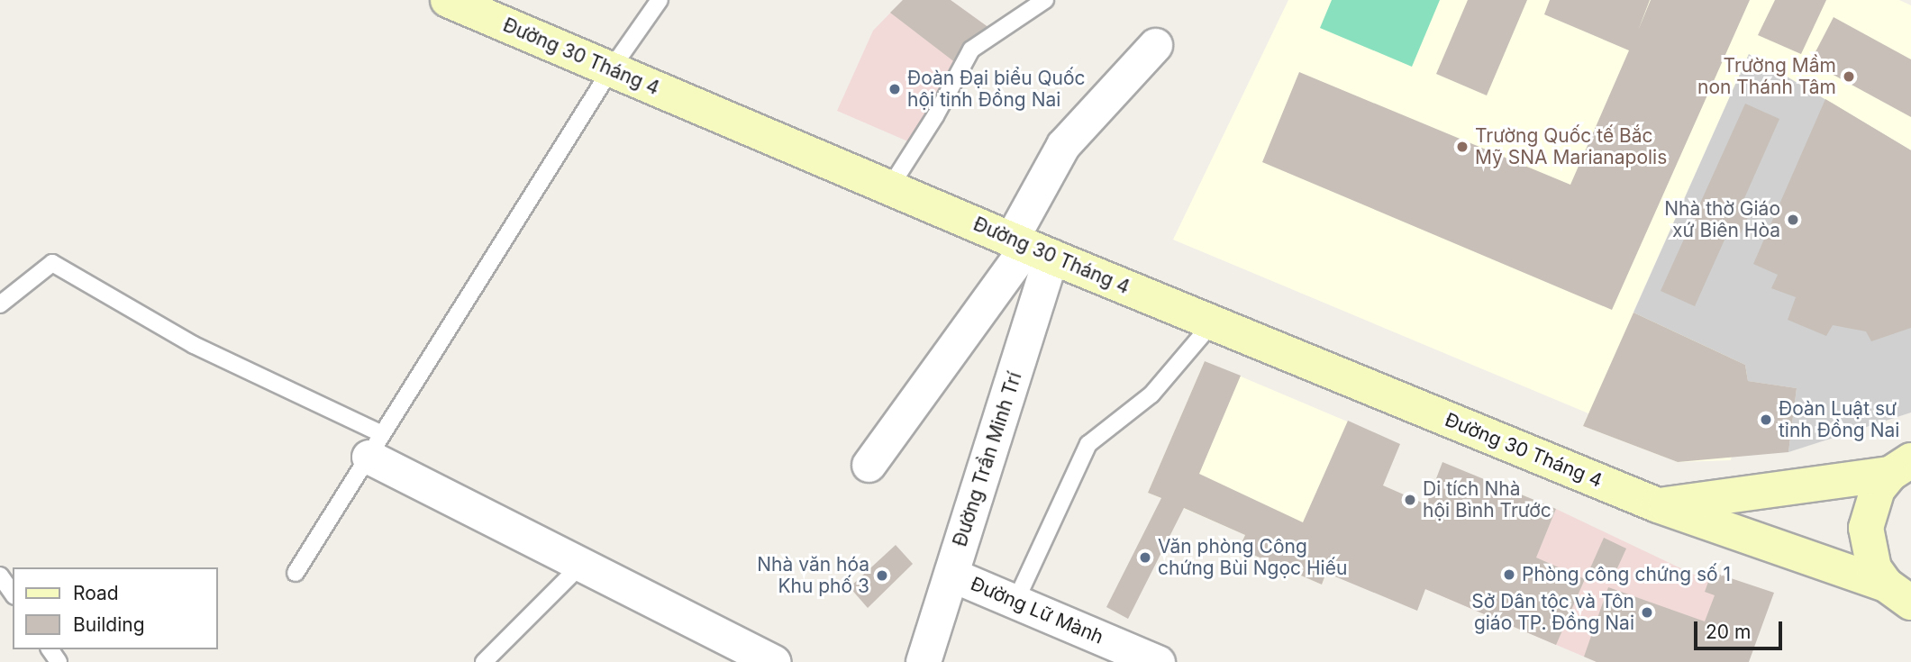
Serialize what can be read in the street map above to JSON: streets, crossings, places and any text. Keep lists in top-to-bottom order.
{
  "streets": {
    "main road": ["Đường 30 Tháng 4"],
    "street": ["Đường Trần Minh Trí", "Đường Lữ Mành"]
  },
  "crossings": [
    ["Đường 30 Tháng 4", "Đường Trần Minh Trí"],
    ["Đường Trần Minh Trí", "Đường Lữ Mành"]
  ],
  "places": [
    "Trường Mầm non Thánh Tâm",
    "Đoàn Đại biểu Quốc hội tỉnh Đồng Nai",
    "Trường Quốc tế Bắc Mỹ SNA Marianapolis",
    "Nhà thờ Giáo xứ Biên Hòa",
    "Đoàn Luật sư tỉnh Đồng Nai",
    "Di tích Nhà hội Bình Trước",
    "Văn phòng Công chứng Bùi Ngọc Hiếu",
    "Phòng công chứng số 1",
    "Nhà văn hóa Khu phố 3",
    "Sở Dân tộc và Tôn giáo TP. Đồng Nai"
  ],
  "legend": ["Road", "Building"],
  "scale_bar": "20 m"
}
